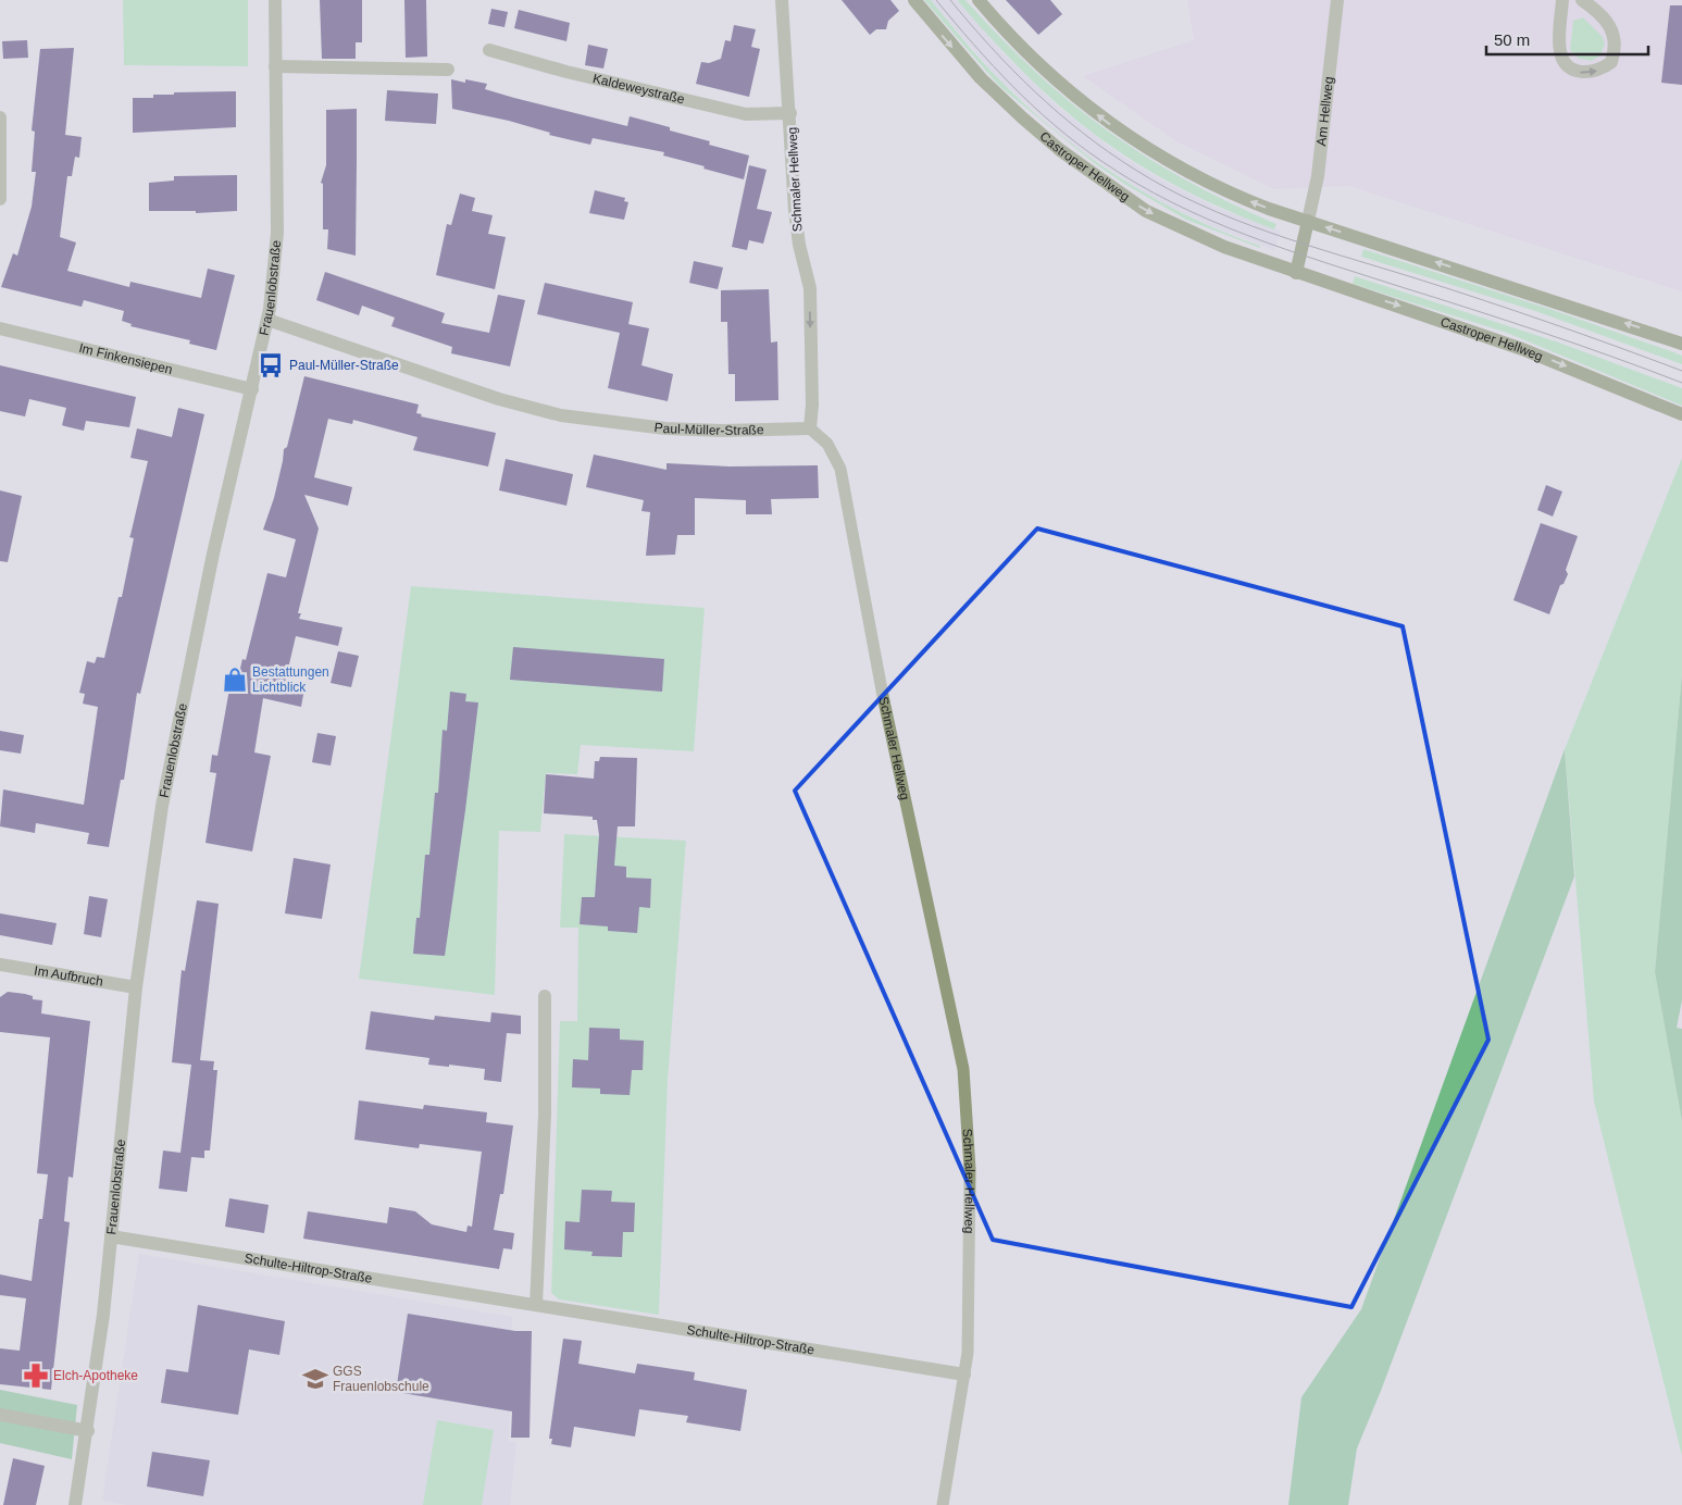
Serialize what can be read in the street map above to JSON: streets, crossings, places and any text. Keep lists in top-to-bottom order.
{
  "streets": {
    "main road": ["Castroper Hellweg"],
    "street": [
      "Kaldeweystraße",
      "Am Hellweg",
      "Schmaler Hellweg",
      "Frauenlobstraße",
      "Im Finkensiepen",
      "Paul-Müller-Straße",
      "Im Aufbruch",
      "Schulte-Hiltrop-Straße"
    ]
  },
  "crossings": [
    ["Kaldeweystraße", "Schmaler Hellweg"],
    ["Schmaler Hellweg", "Paul-Müller-Straße"],
    ["Schmaler Hellweg", "Schulte-Hiltrop-Straße"],
    ["Frauenlobstraße", "Im Finkensiepen"],
    ["Frauenlobstraße", "Paul-Müller-Straße"],
    ["Frauenlobstraße", "Im Aufbruch"],
    ["Frauenlobstraße", "Schulte-Hiltrop-Straße"]
  ],
  "places": {
    "bus stop": ["Paul-Müller-Straße"],
    "shop": ["Bestattungen Lichtblick"],
    "pharmacy": ["Elch-Apotheke"],
    "school or university": ["GGS Frauenlobschule"]
  },
  "scale_bar": "50 m"
}
